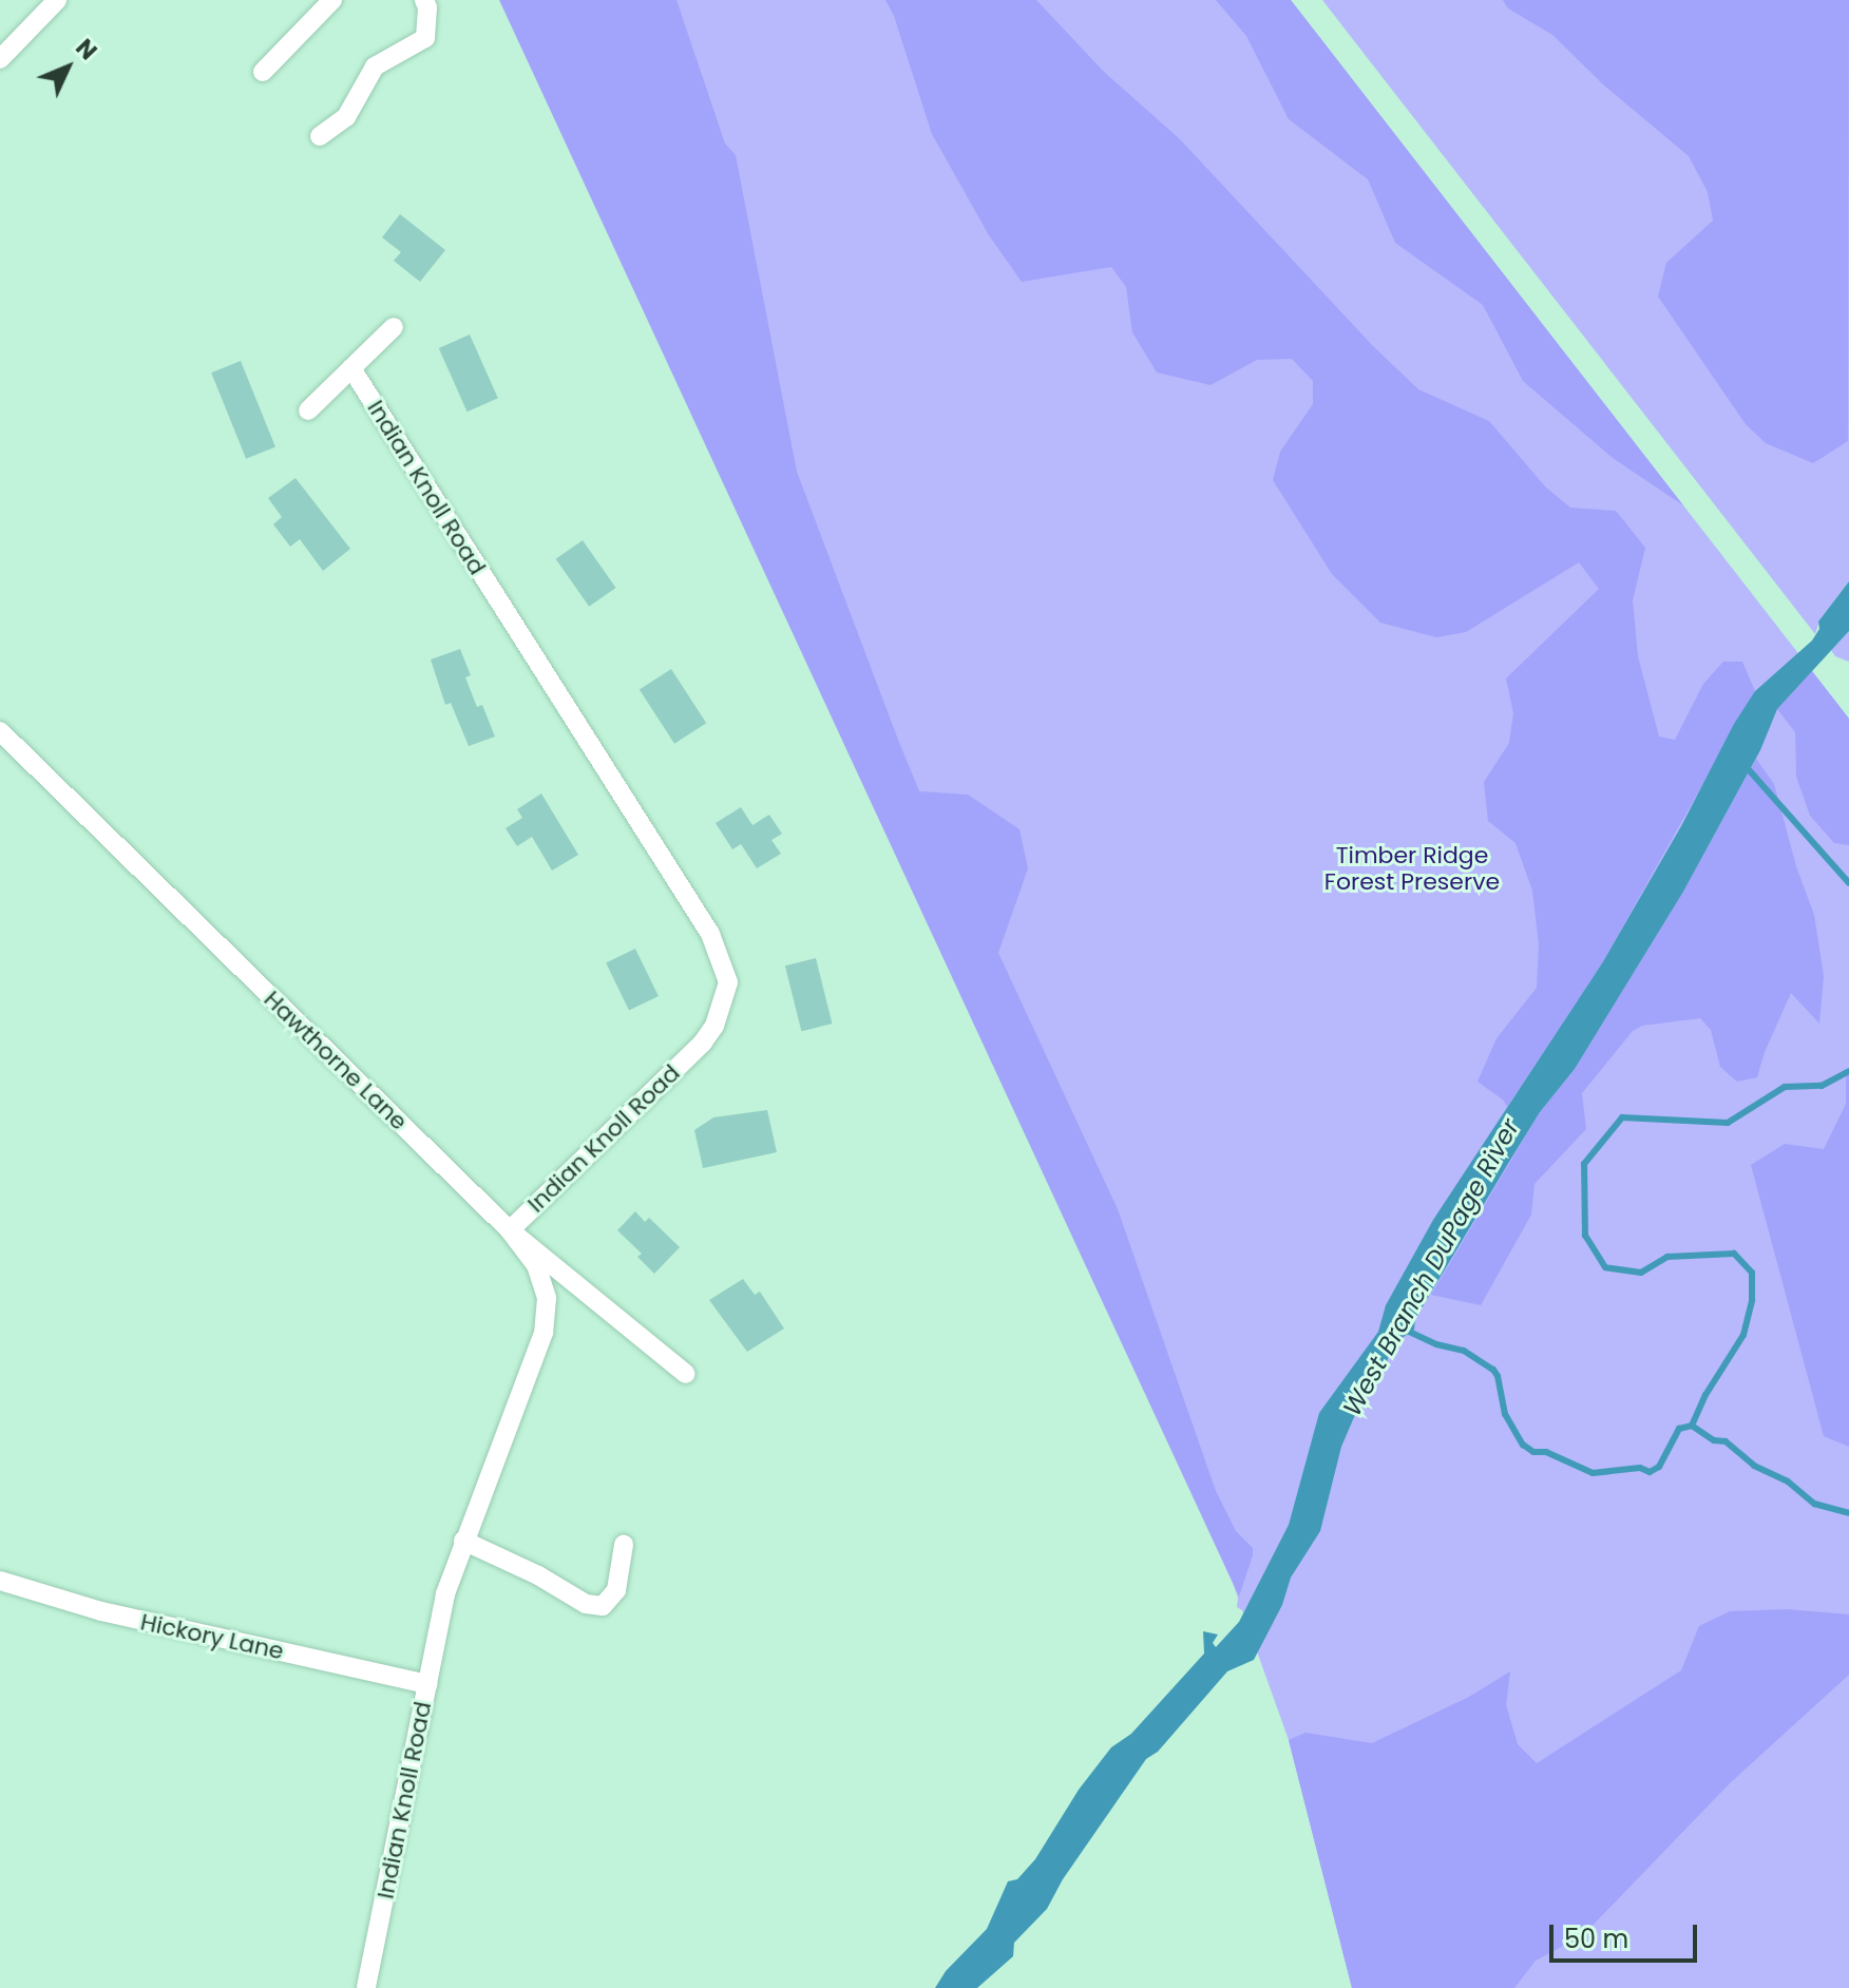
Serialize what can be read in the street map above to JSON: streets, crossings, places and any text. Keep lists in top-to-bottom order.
{
  "streets": {
    "street": ["Indian Knoll Road", "Hawthorne Lane", "Hickory Lane"]
  },
  "crossings": [
    ["Indian Knoll Road", "Hawthorne Lane"],
    ["Indian Knoll Road", "Hickory Lane"]
  ],
  "water": ["West Branch DuPage River"],
  "parks": ["Timber Ridge Forest Preserve"],
  "scale_bar": "50 m",
  "north": "top right"
}
